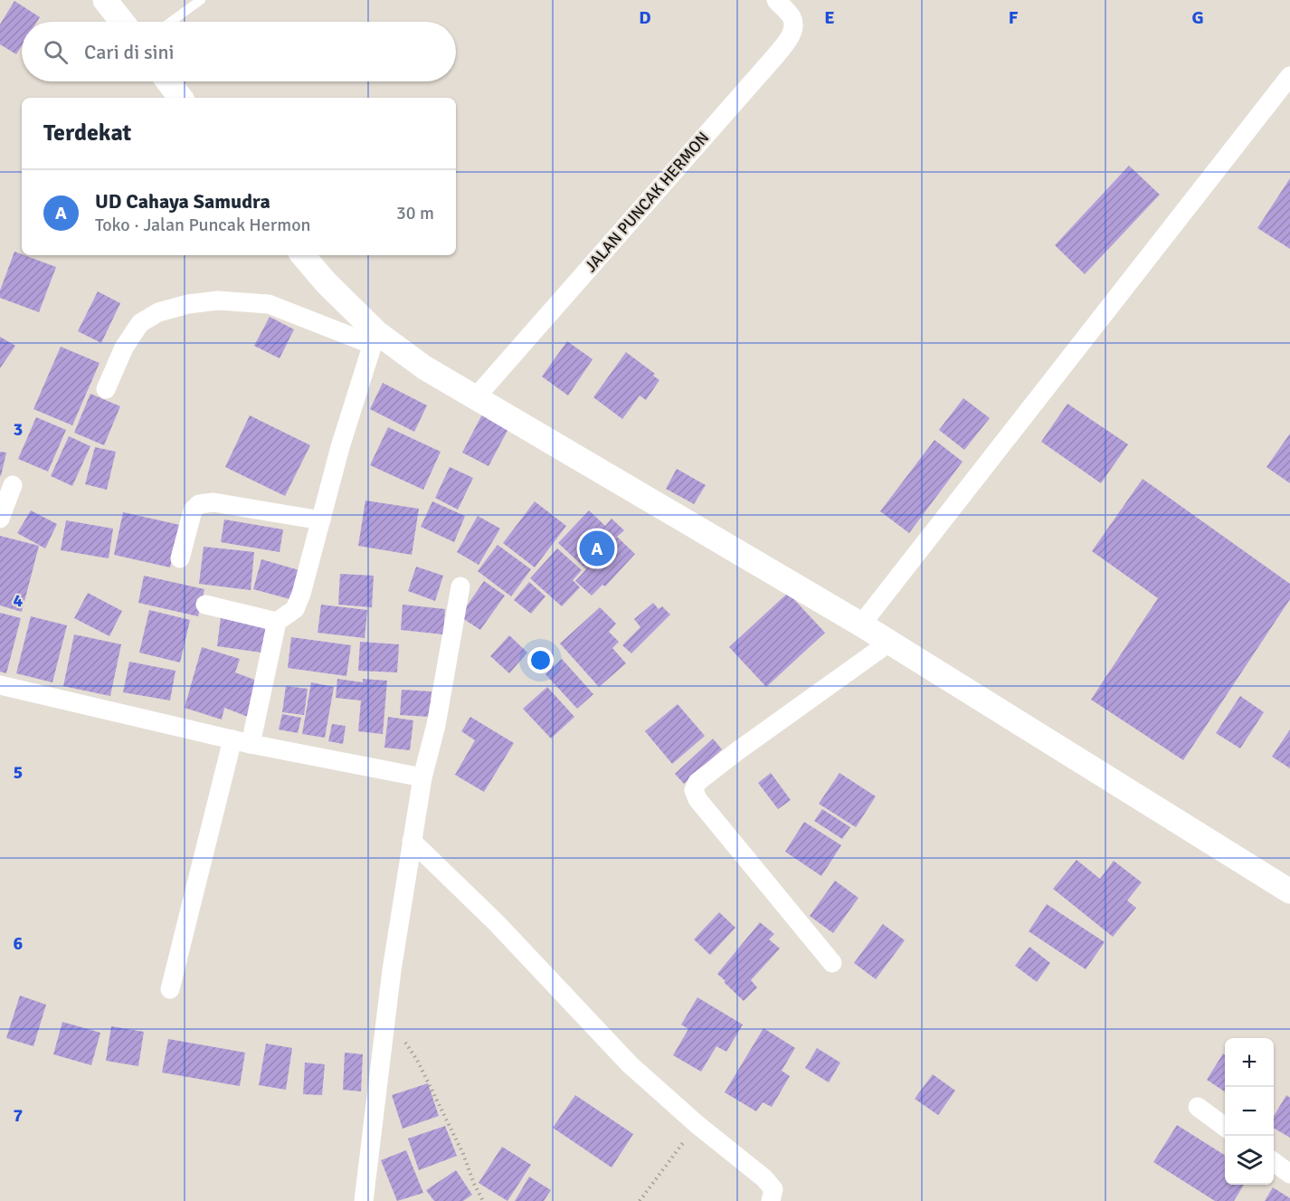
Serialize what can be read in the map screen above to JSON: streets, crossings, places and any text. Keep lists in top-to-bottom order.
{
  "streets": {
    "street": ["JALAN PUNCAK HERMON"]
  },
  "page": {
    "search": "Cari di sini",
    "heading": "Terdekat",
    "list": [
      {
        "mark": "A",
        "name": "UD Cahaya Samudra",
        "note": "Toko · Jalan Puncak Hermon",
        "value": "30 m"
      }
    ],
    "pins": "A",
    "map_buttons": ["+", "−"]
  },
  "grid": {
    "columns": [
      "D",
      "E",
      "F",
      "G"
    ],
    "rows": [
      "3",
      "4",
      "5",
      "6",
      "7"
    ]
  }
}
